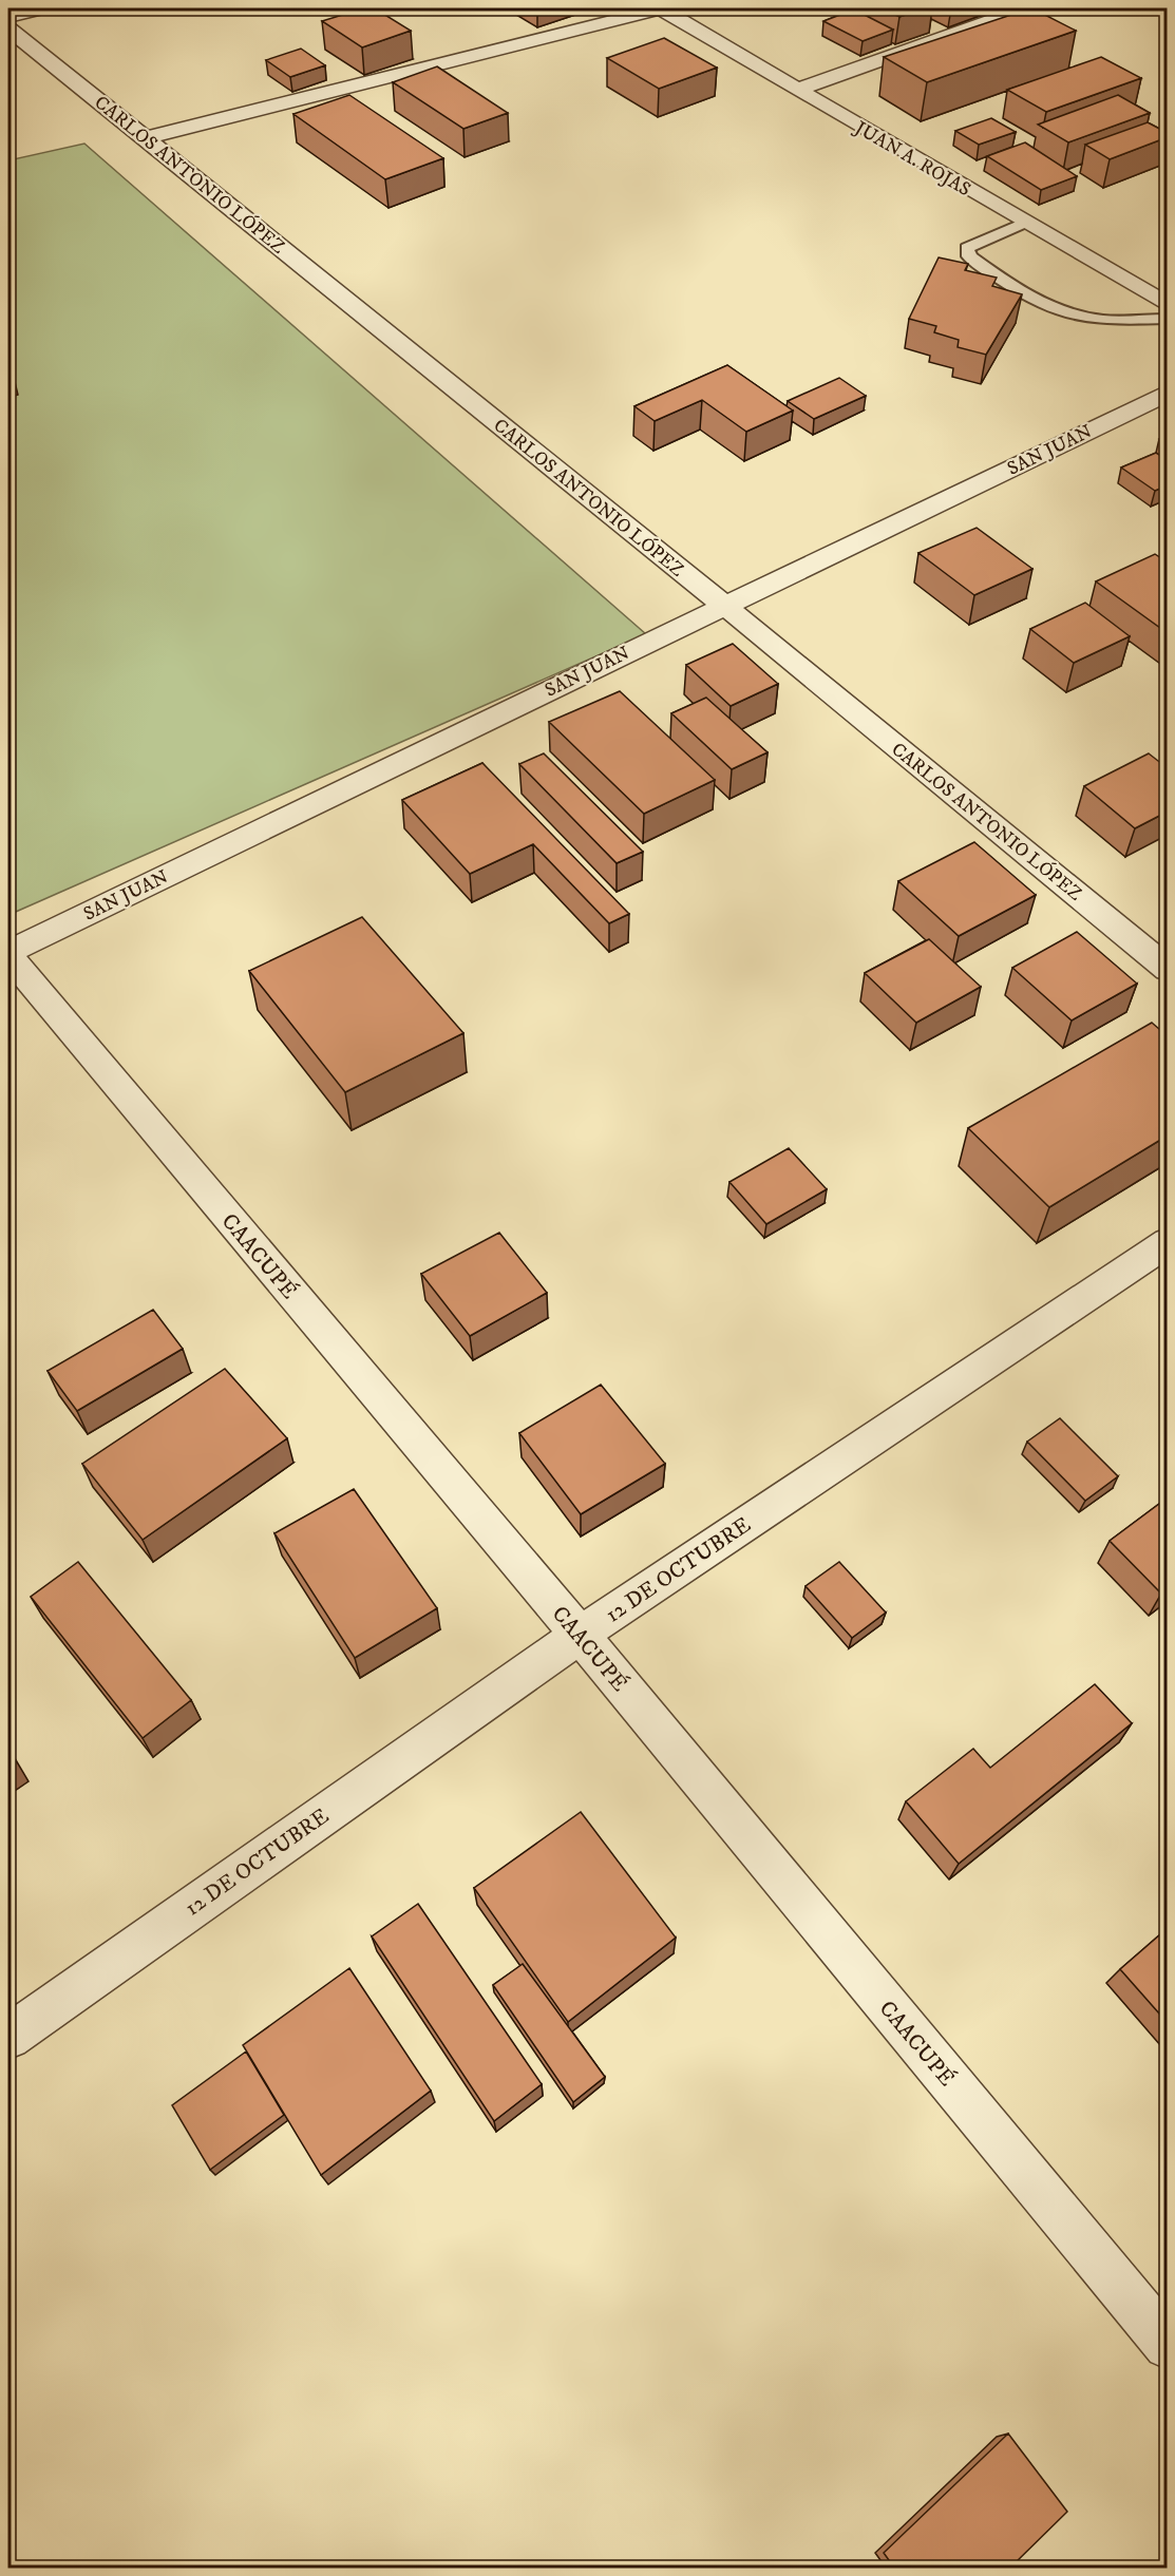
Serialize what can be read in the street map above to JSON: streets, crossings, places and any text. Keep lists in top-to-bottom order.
{
  "streets": {
    "street": [
      "JUAN A. ROJAS",
      "CARLOS ANTONIO LÓPEZ",
      "SAN JUAN",
      "CAACUPÉ",
      "12 DE OCTUBRE"
    ]
  },
  "crossings": [
    ["CARLOS ANTONIO LÓPEZ", "SAN JUAN"],
    ["SAN JUAN", "CAACUPÉ"],
    ["CAACUPÉ", "12 DE OCTUBRE"]
  ]
}
